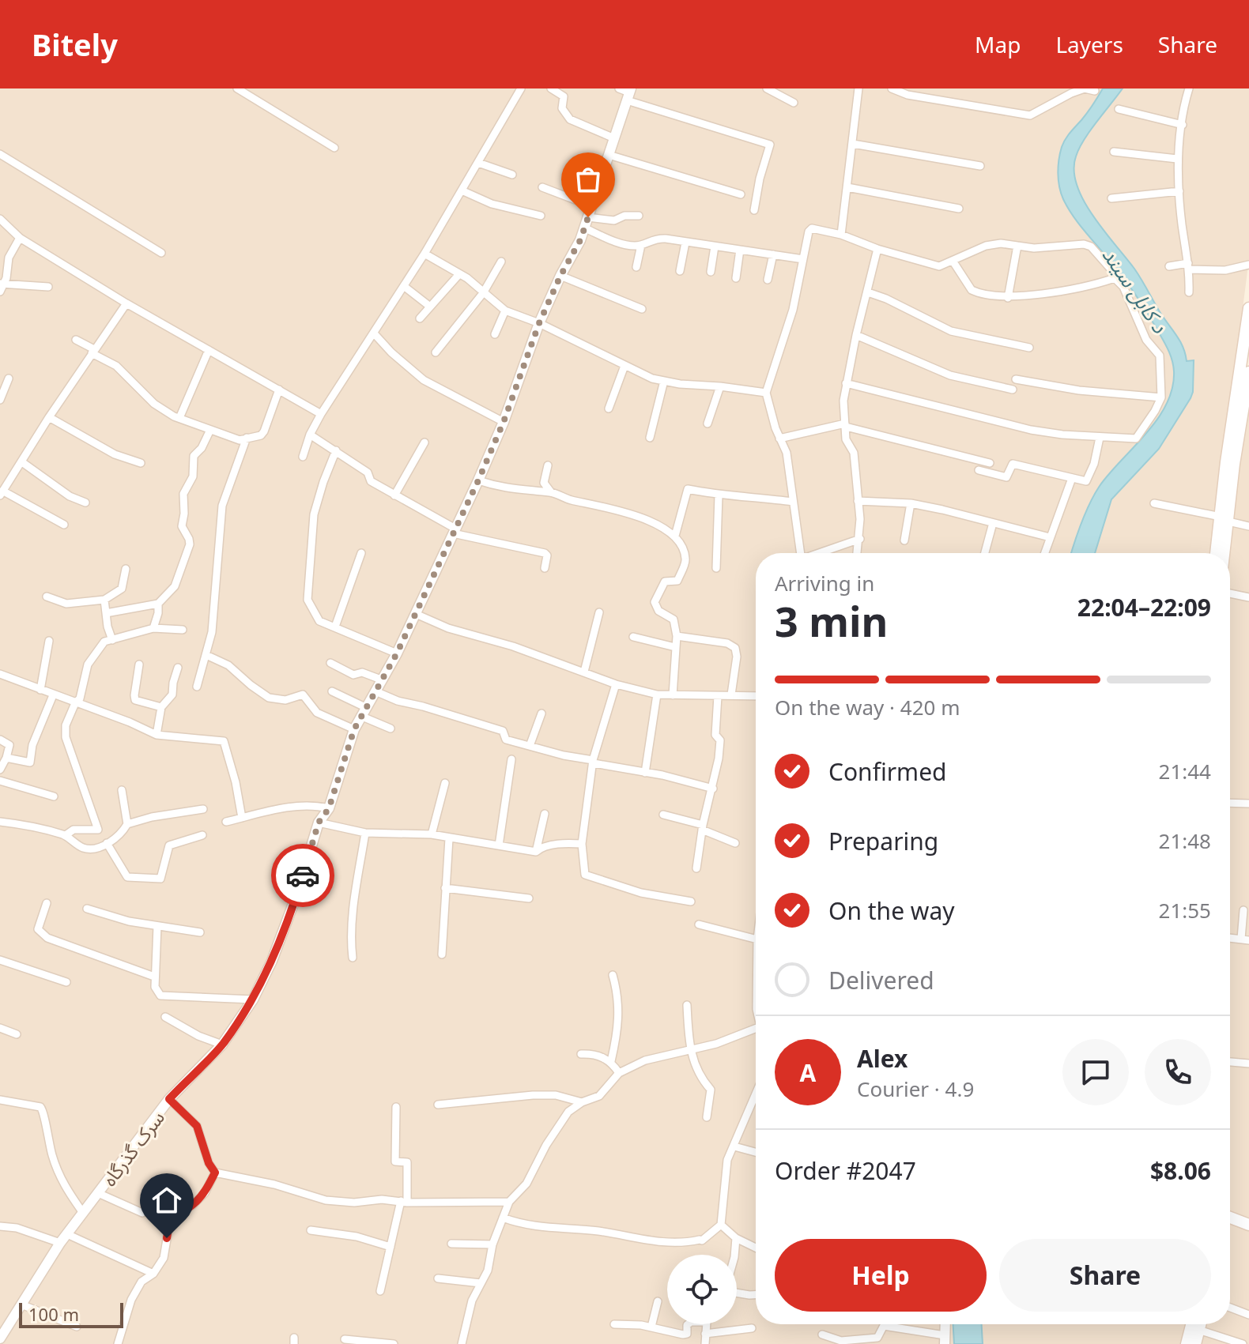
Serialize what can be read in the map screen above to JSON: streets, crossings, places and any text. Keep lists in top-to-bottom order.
{
  "streets": {
    "street": ["سرک گذرگاه"]
  },
  "water": ["د کابل سيند"],
  "scale_bar": "100 m",
  "page": {
    "header": "Bitely",
    "nav": ["Map", "Layers", "Share"],
    "heading": ["3 min", "Arriving in", "22:04–22:09"],
    "panel": [
      "Alex",
      "Courier · 4.9",
      "Order #2047",
      "$8.06"
    ],
    "bar": "On the way · 420 m",
    "list": [
      ["Confirmed", "21:44"],
      ["Preparing", "21:48"],
      ["On the way", "21:55"],
      "Delivered"
    ],
    "round": "A",
    "buttons": ["Help", "Share"],
    "scale": "100 m"
  }
}
